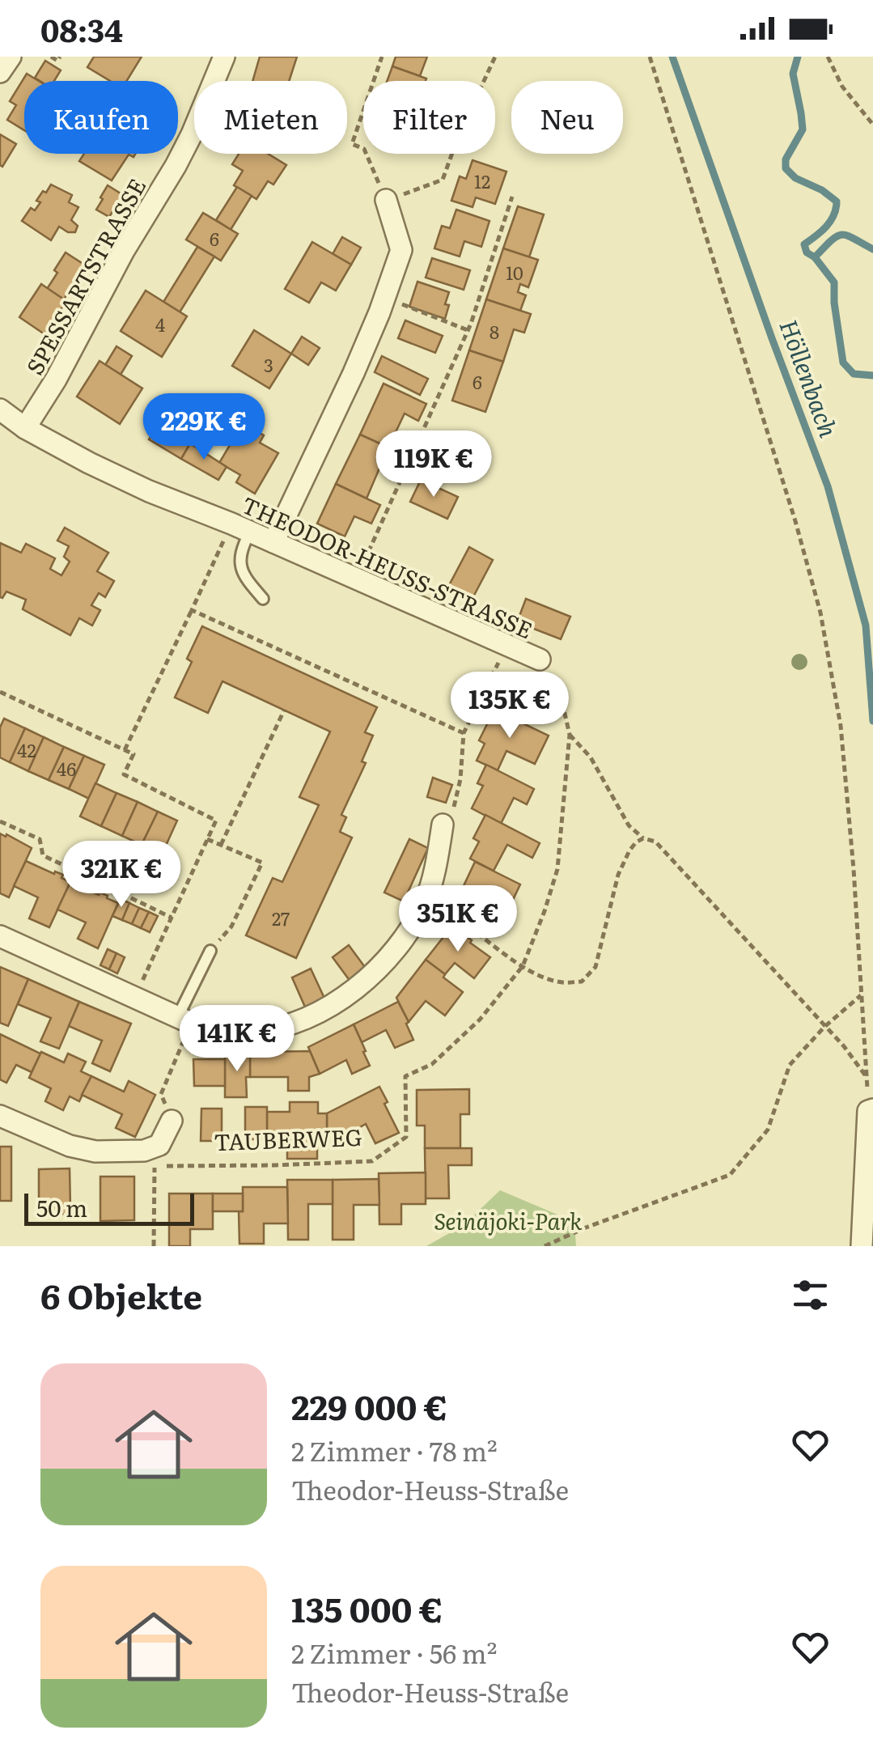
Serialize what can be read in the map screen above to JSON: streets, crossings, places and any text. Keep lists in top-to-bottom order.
{
  "streets": {
    "street": ["SPESSARTSTRASSE", "THEODOR-HEUSS-STRASSE"],
    "path": ["TAUBERWEG"]
  },
  "crossings": [
    ["SPESSARTSTRASSE", "THEODOR-HEUSS-STRASSE"],
    ["THEODOR-HEUSS-STRASSE", "TAUBERWEG"]
  ],
  "water": ["Höllenbach"],
  "parks": ["Seinäjoki-Park"],
  "house_numbers": [
    "12",
    "6",
    "10",
    "4",
    "8",
    "3",
    "6",
    "42",
    "46",
    "27"
  ],
  "scale_bar": "50 m",
  "page": {
    "status": "08:34",
    "chip": [
      "Kaufen",
      "Mieten",
      "Filter",
      "Neu"
    ],
    "price": [
      "229K €",
      "119K €",
      "135K €",
      "321K €",
      "351K €",
      "141K €"
    ],
    "scale": "50 m",
    "heading": "6 Objekte",
    "list": [
      {
        "name": "229 000 €",
        "note": "2 Zimmer · 78 m² · Theodor-Heuss-Straße"
      },
      {
        "name": "135 000 €",
        "note": "2 Zimmer · 56 m² · Theodor-Heuss-Straße"
      }
    ]
  }
}
